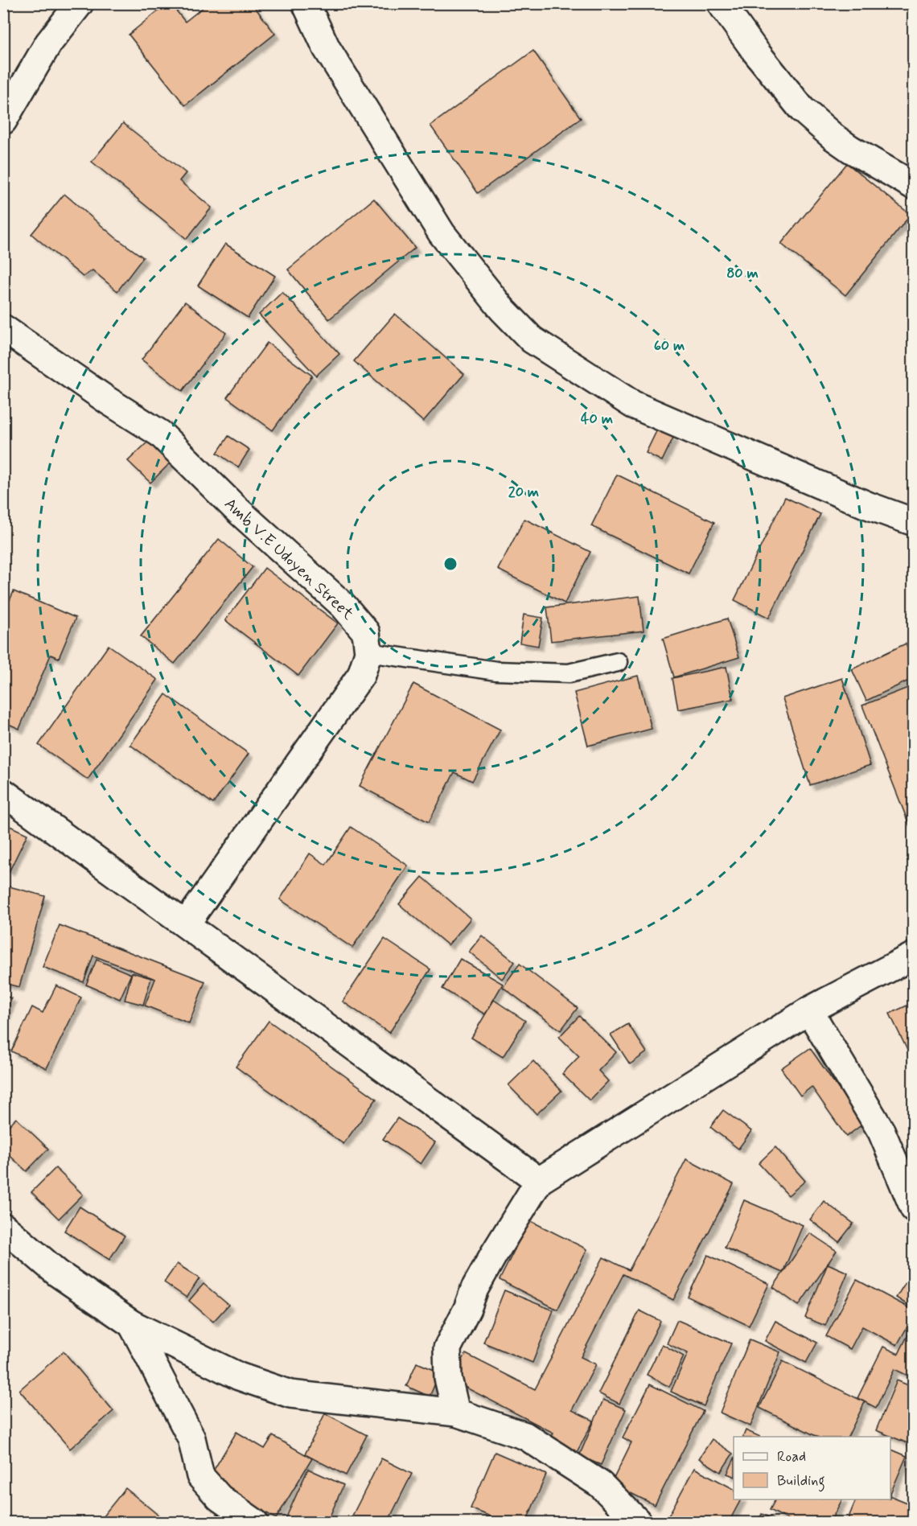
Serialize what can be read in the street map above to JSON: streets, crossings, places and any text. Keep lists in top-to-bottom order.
{
  "streets": {
    "street": ["Amb V.E Udoyen Street"]
  },
  "legend": ["Road", "Building"],
  "rings": [
    "80 m",
    "60 m",
    "40 m",
    "20 m"
  ]
}
